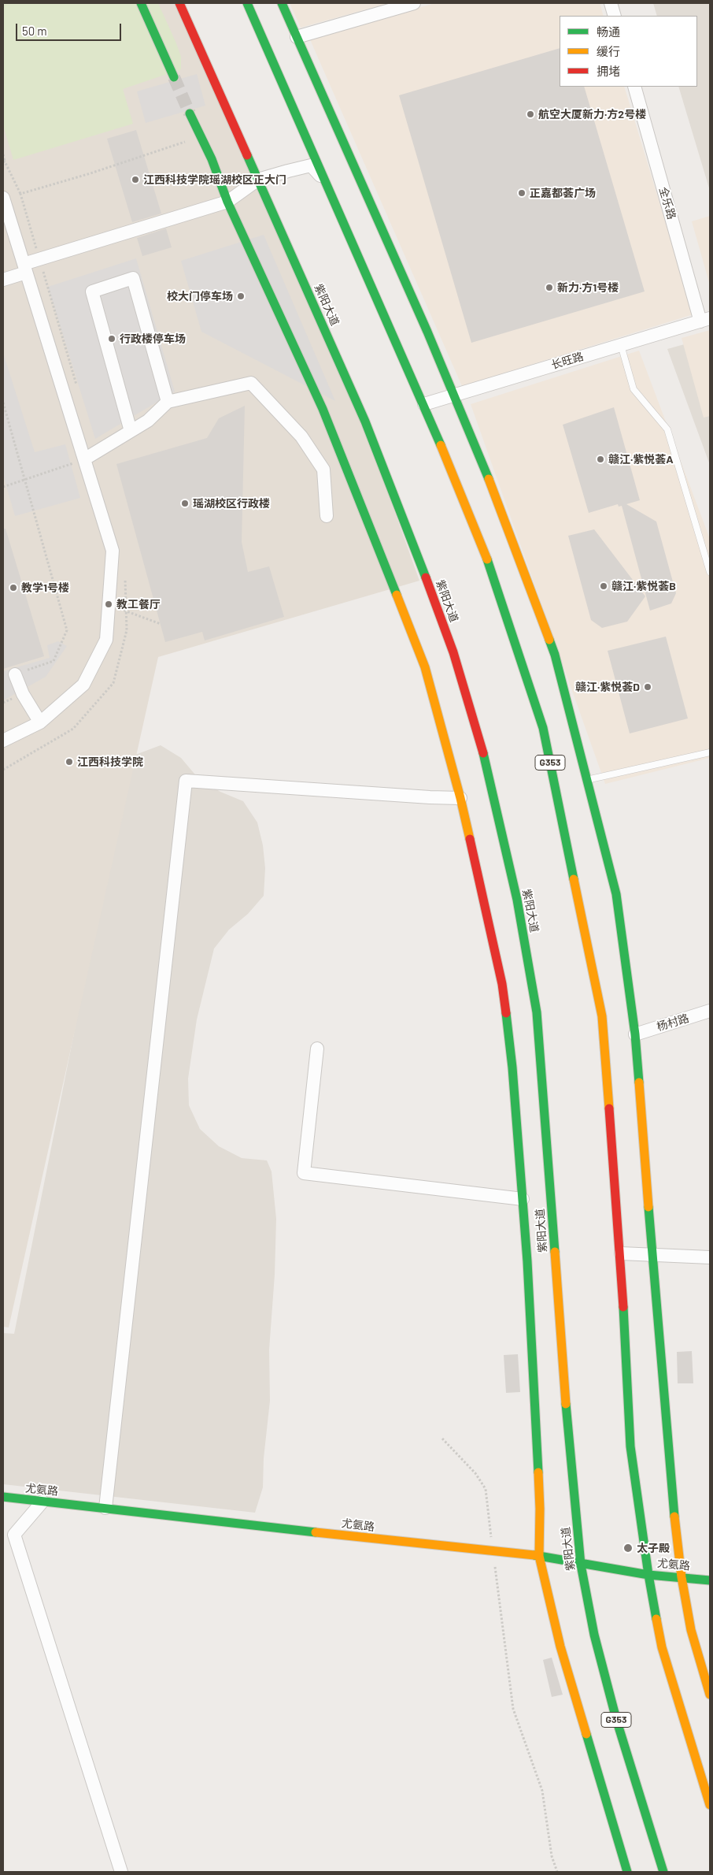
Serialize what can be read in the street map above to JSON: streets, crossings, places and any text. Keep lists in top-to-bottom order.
{
  "streets": {
    "main road": ["紫阳大道", "G353", "尤氨路"],
    "street": ["全乐路", "长旺路", "杨村路"]
  },
  "crossings": [
    ["全乐路", "长旺路"],
    ["紫阳大道", "尤氨路"],
    ["长旺路", "G353"],
    ["G353", "尤氨路"]
  ],
  "places": [
    "航空大厦新力·方2号楼",
    "江西科技学院瑶湖校区正大门",
    "正嘉都荟广场",
    "新力·方1号楼",
    "校大门停车场",
    "行政楼停车场",
    "赣江·紫悦荟A",
    "瑶湖校区行政楼",
    "赣江·紫悦荟B",
    "教学1号楼",
    "教工餐厅",
    "赣江·紫悦荟D",
    "江西科技学院",
    "太子殿"
  ],
  "legend": ["畅通", "缓行", "拥堵"],
  "scale_bar": "50 m"
}
